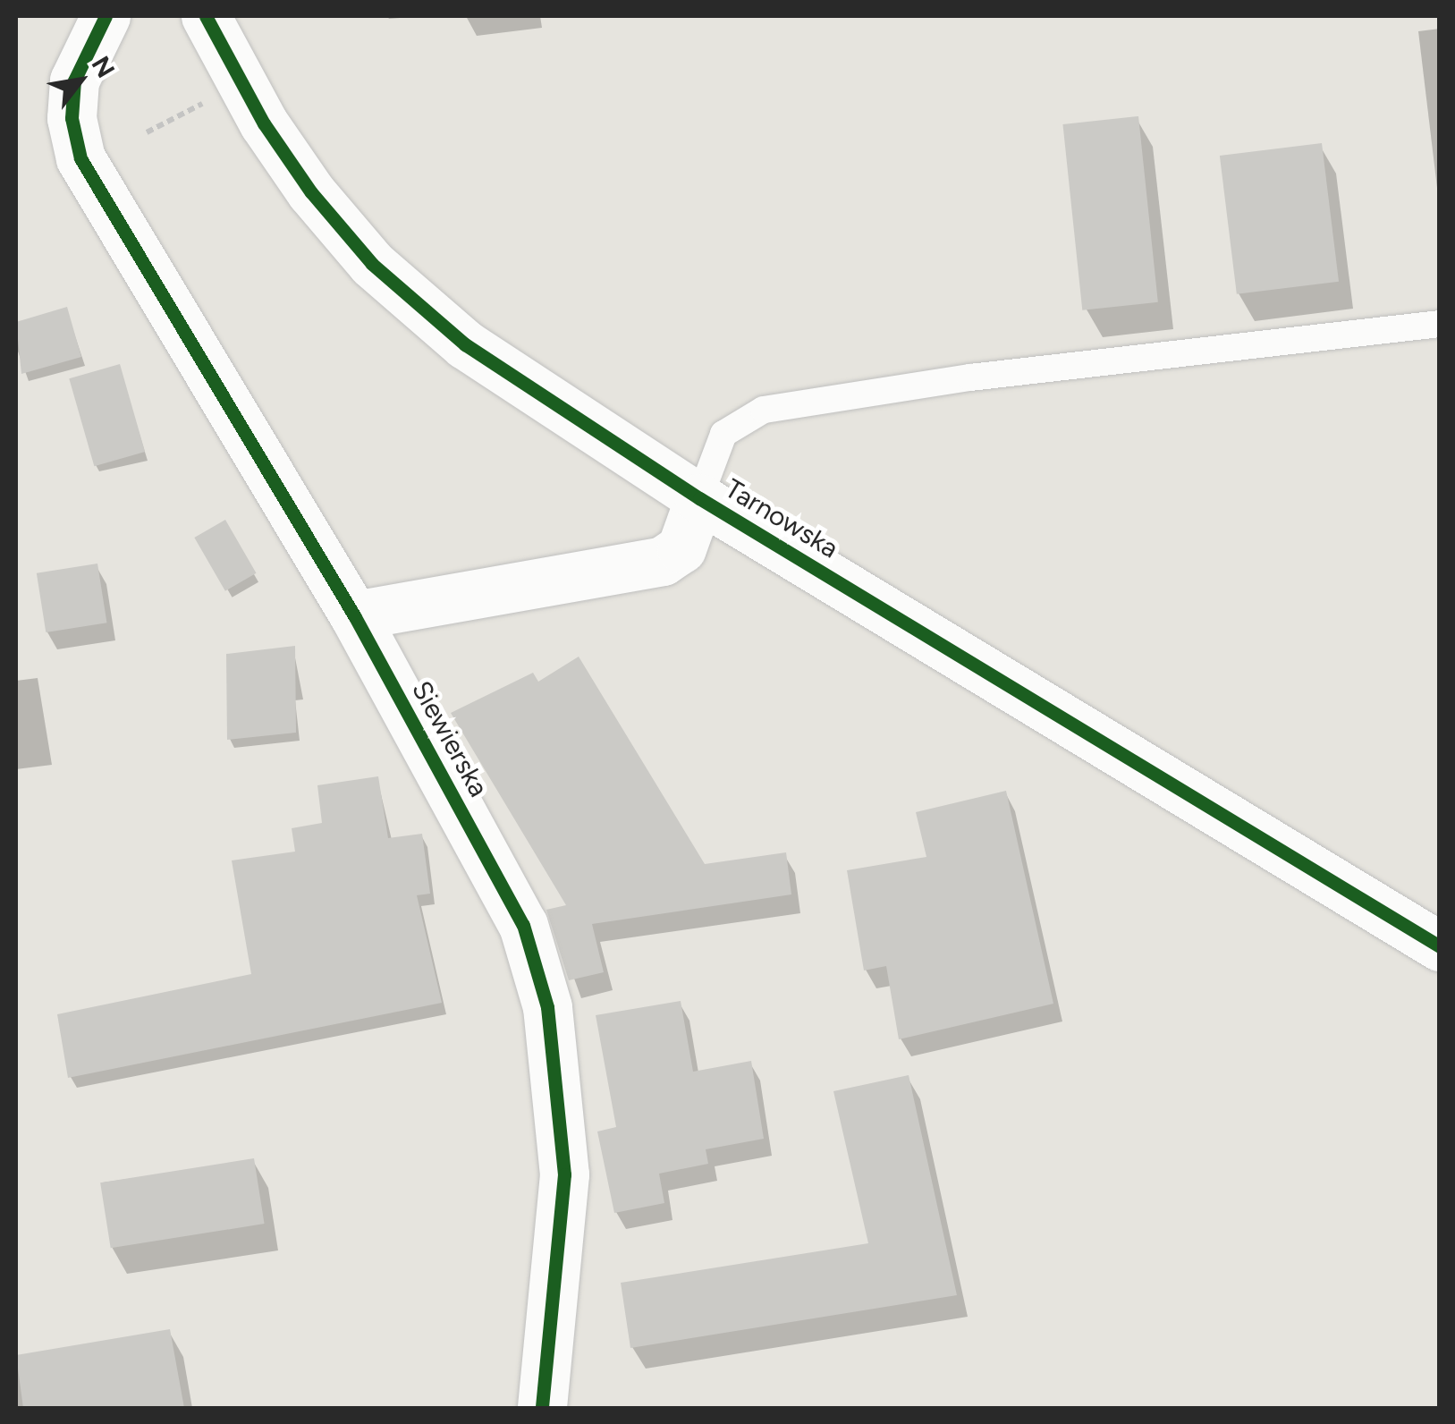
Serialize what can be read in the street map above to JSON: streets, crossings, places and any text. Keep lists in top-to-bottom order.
{
  "streets": {
    "street": ["Tarnowska", "Siewierska"]
  },
  "north": "top right"
}
